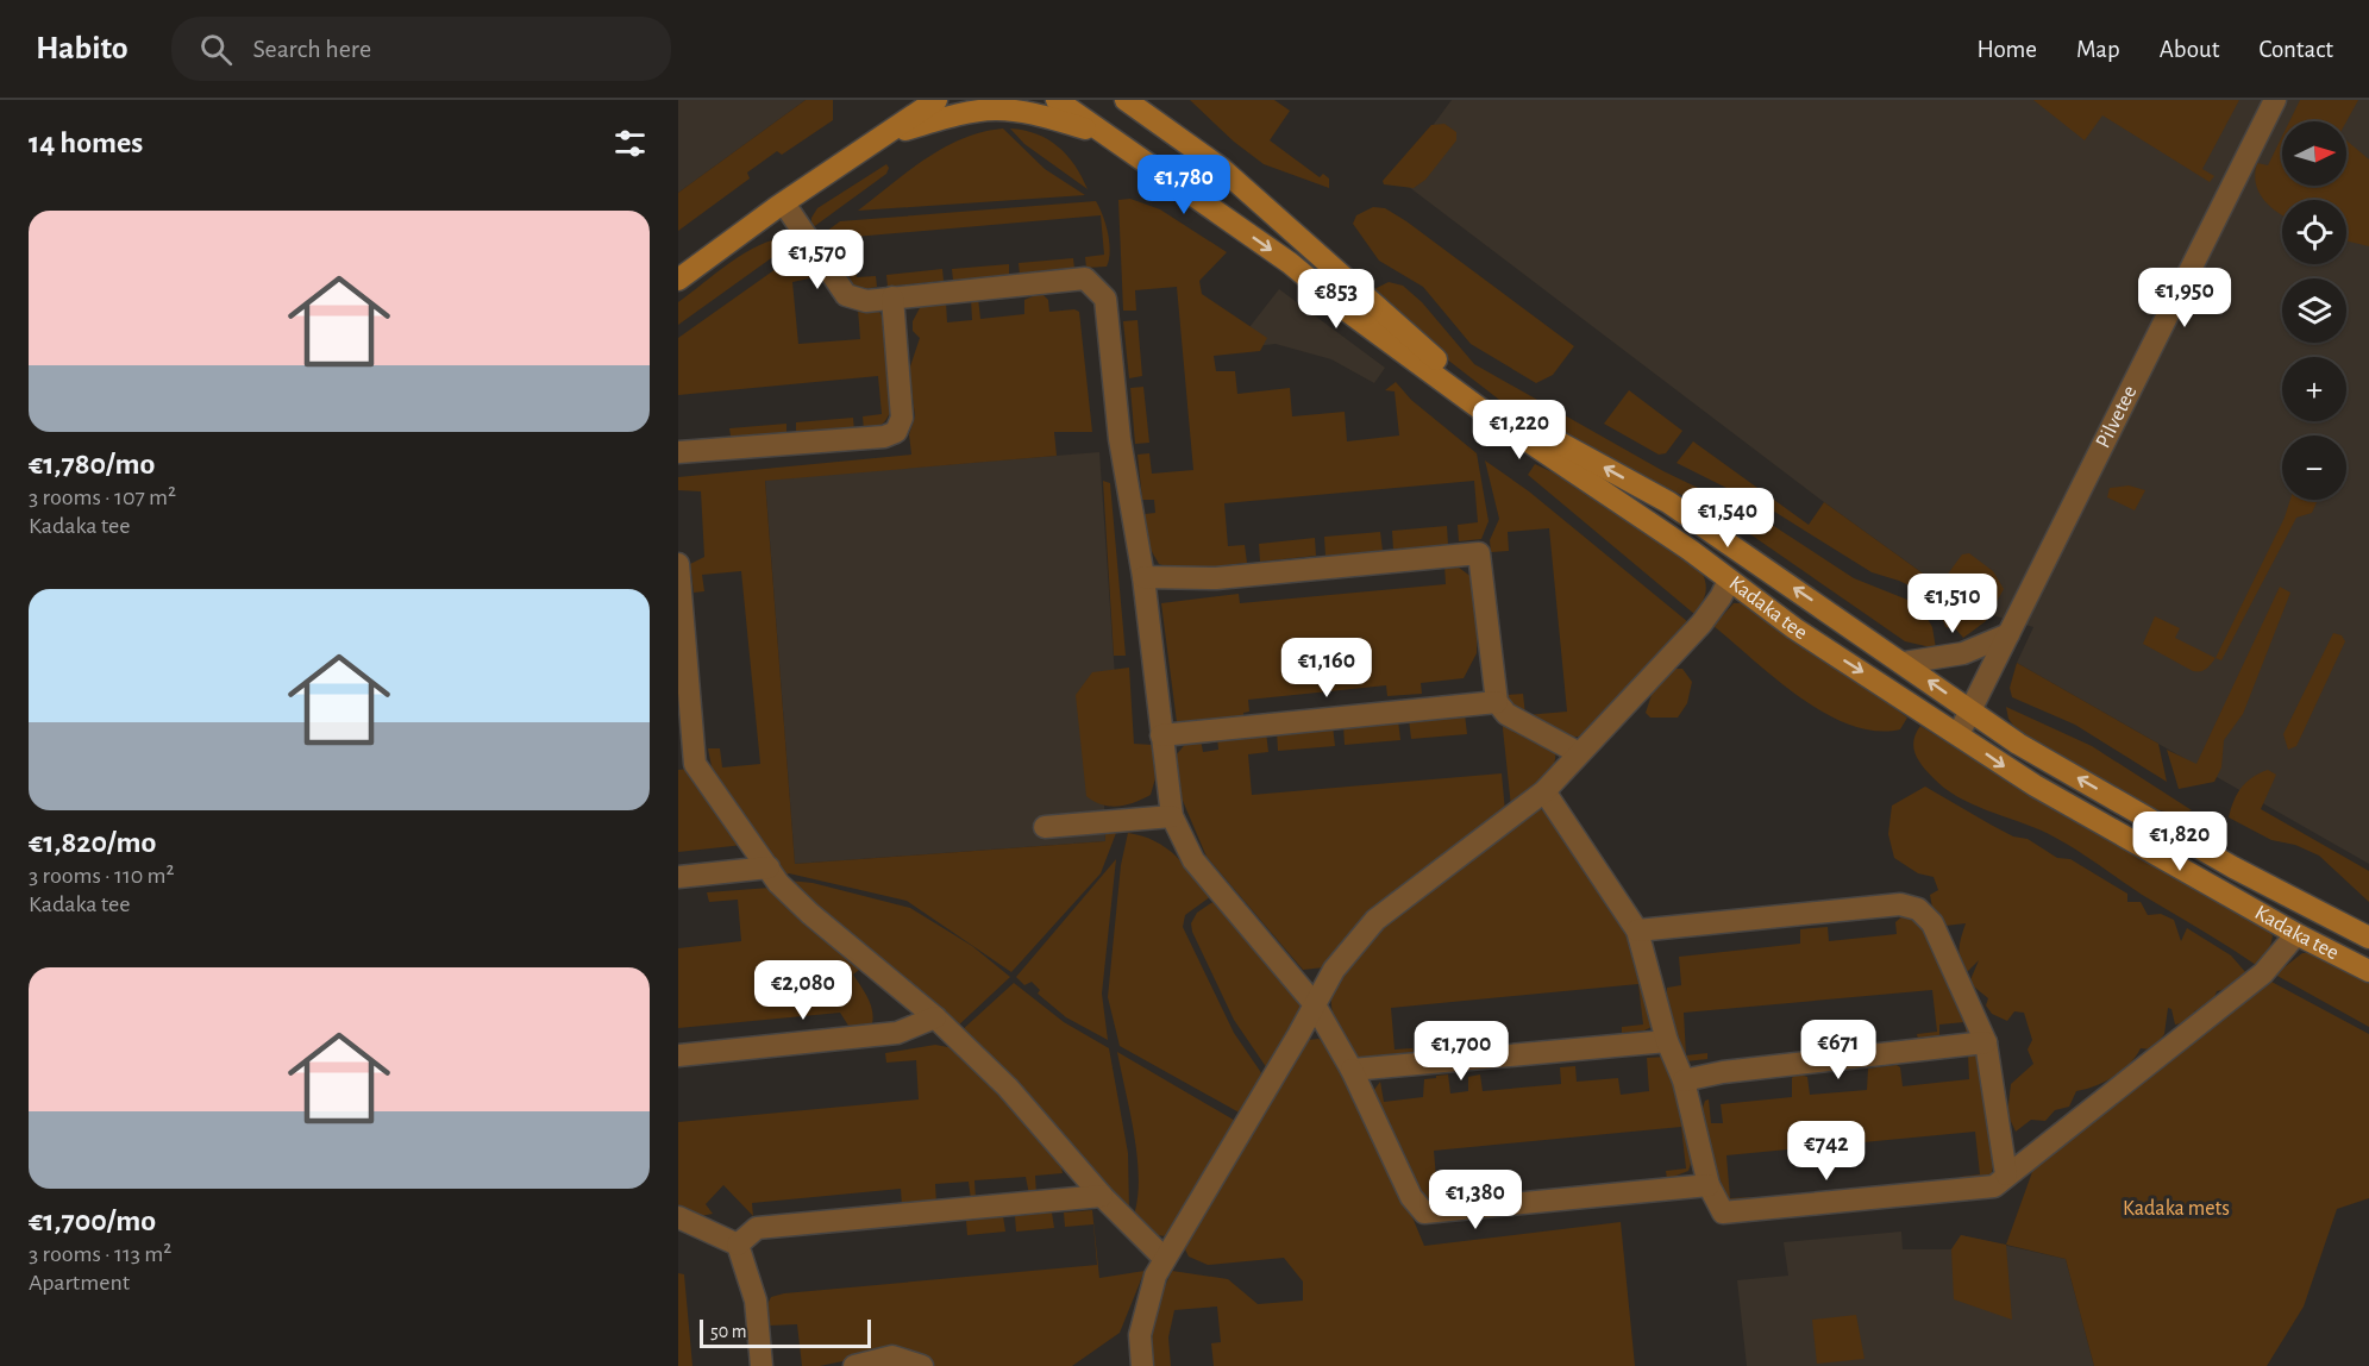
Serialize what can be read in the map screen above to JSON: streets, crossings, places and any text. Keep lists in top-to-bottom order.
{
  "streets": {
    "main road": ["Kadaka tee"],
    "street": ["Pilvetee"]
  },
  "crossings": [
    ["Pilvetee", "Kadaka tee"]
  ],
  "parks": ["Kadaka mets"],
  "scale_bar": "50 m",
  "north": "right",
  "page": {
    "header": "Habito",
    "search": "Search here",
    "nav": [
      "Home",
      "Map",
      "About",
      "Contact"
    ],
    "heading": "14 homes",
    "map_buttons": ["+", "−"],
    "price": [
      "€1,780",
      "€1,570",
      "€1,950",
      "€853",
      "€1,220",
      "€1,540",
      "€1,510",
      "€1,160",
      "€1,820",
      "€2,080",
      "€671",
      "€1,700",
      "€742",
      "€1,380"
    ],
    "list": [
      {
        "name": "€1,780/mo",
        "note": "3 rooms · 107 m² · Kadaka tee"
      },
      {
        "name": "€1,820/mo",
        "note": "3 rooms · 110 m² · Kadaka tee"
      },
      {
        "name": "€1,700/mo",
        "note": "3 rooms · 113 m² · Apartment"
      }
    ],
    "scale": "50 m"
  }
}
